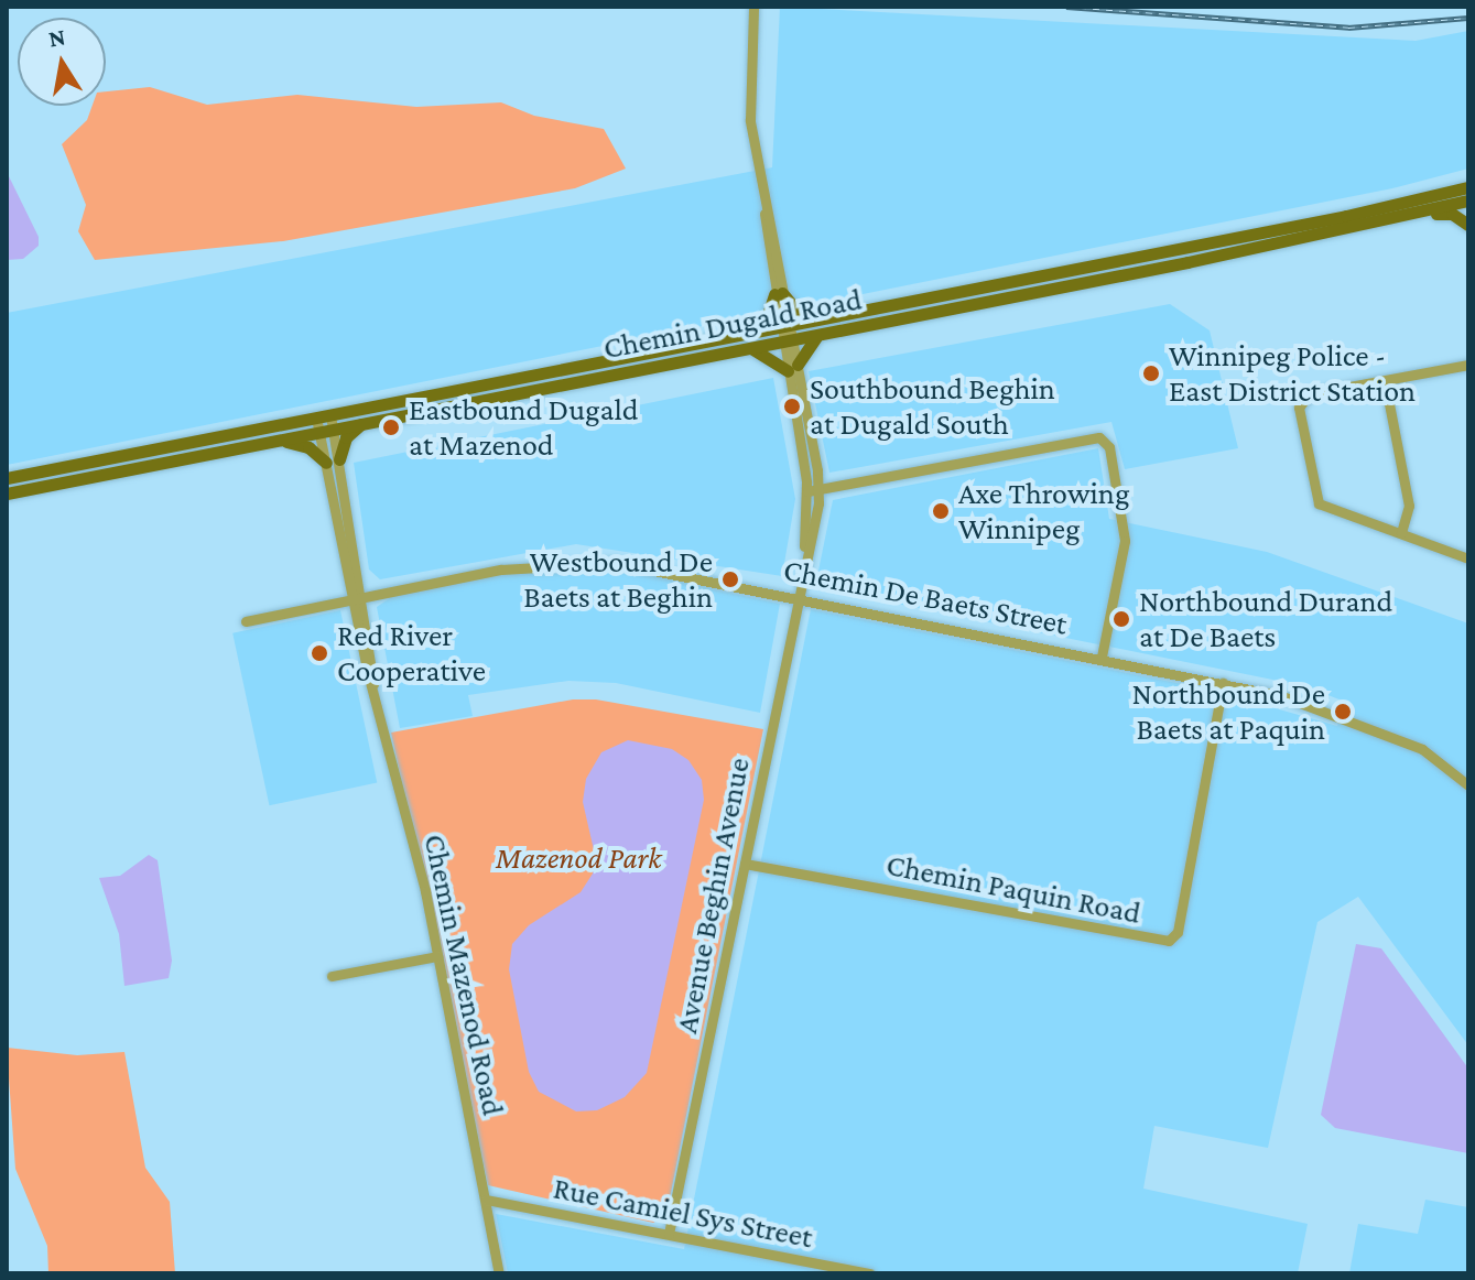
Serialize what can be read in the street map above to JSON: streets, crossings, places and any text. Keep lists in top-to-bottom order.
{
  "streets": {
    "main road": ["Chemin Dugald Road"],
    "street": [
      "Chemin De Baets Street",
      "Chemin Paquin Road",
      "Avenue Beghin Avenue",
      "Chemin Mazenod Road",
      "Rue Camiel Sys Street"
    ]
  },
  "crossings": [
    ["Chemin Dugald Road", "Avenue Beghin Avenue"],
    ["Chemin Dugald Road", "Chemin Mazenod Road"],
    ["Chemin De Baets Street", "Chemin Paquin Road"],
    ["Chemin De Baets Street", "Avenue Beghin Avenue"],
    ["Chemin De Baets Street", "Chemin Mazenod Road"],
    ["Chemin Paquin Road", "Avenue Beghin Avenue"],
    ["Avenue Beghin Avenue", "Rue Camiel Sys Street"],
    ["Chemin Mazenod Road", "Rue Camiel Sys Street"]
  ],
  "parks": ["Mazenod Park"],
  "places": [
    "Winnipeg Police - East District Station",
    "Southbound Beghin at Dugald South",
    "Eastbound Dugald at Mazenod",
    "Axe Throwing Winnipeg",
    "Westbound De Baets at Beghin",
    "Northbound Durand at De Baets",
    "Red River Cooperative",
    "Northbound De Baets at Paquin"
  ],
  "north": "top"
}
